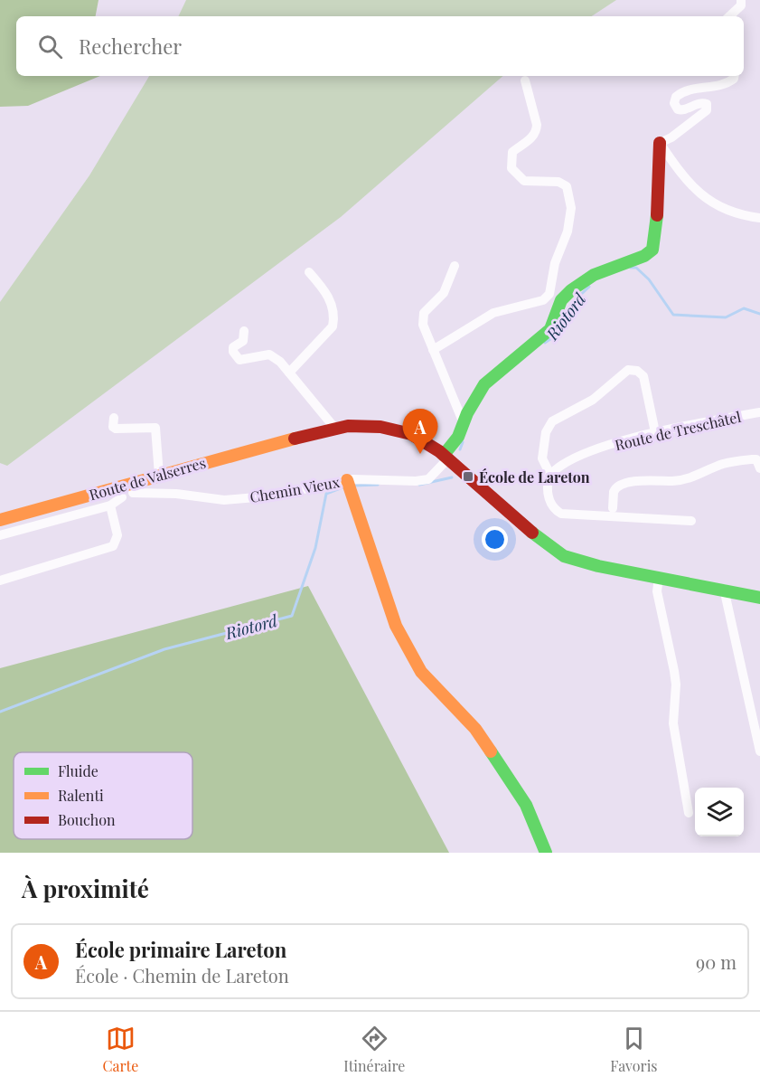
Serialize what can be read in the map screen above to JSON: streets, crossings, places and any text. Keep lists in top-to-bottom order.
{
  "streets": {
    "street": ["Route de Treschâtel", "Route de Valserres", "Chemin Vieux"]
  },
  "crossings": [
    ["Route de Valserres", "Chemin Vieux"]
  ],
  "water": ["Riotord"],
  "places": {
    "transit": ["École de Lareton"]
  },
  "legend": ["Fluide", "Ralenti", "Bouchon"],
  "page": {
    "search": "Rechercher",
    "pins": "A",
    "heading": "À proximité",
    "list": [
      {
        "mark": "A",
        "name": "École primaire Lareton",
        "note": "École · Chemin de Lareton",
        "value": "90 m"
      }
    ],
    "nav": ["Carte", "Itinéraire", "Favoris"]
  }
}
